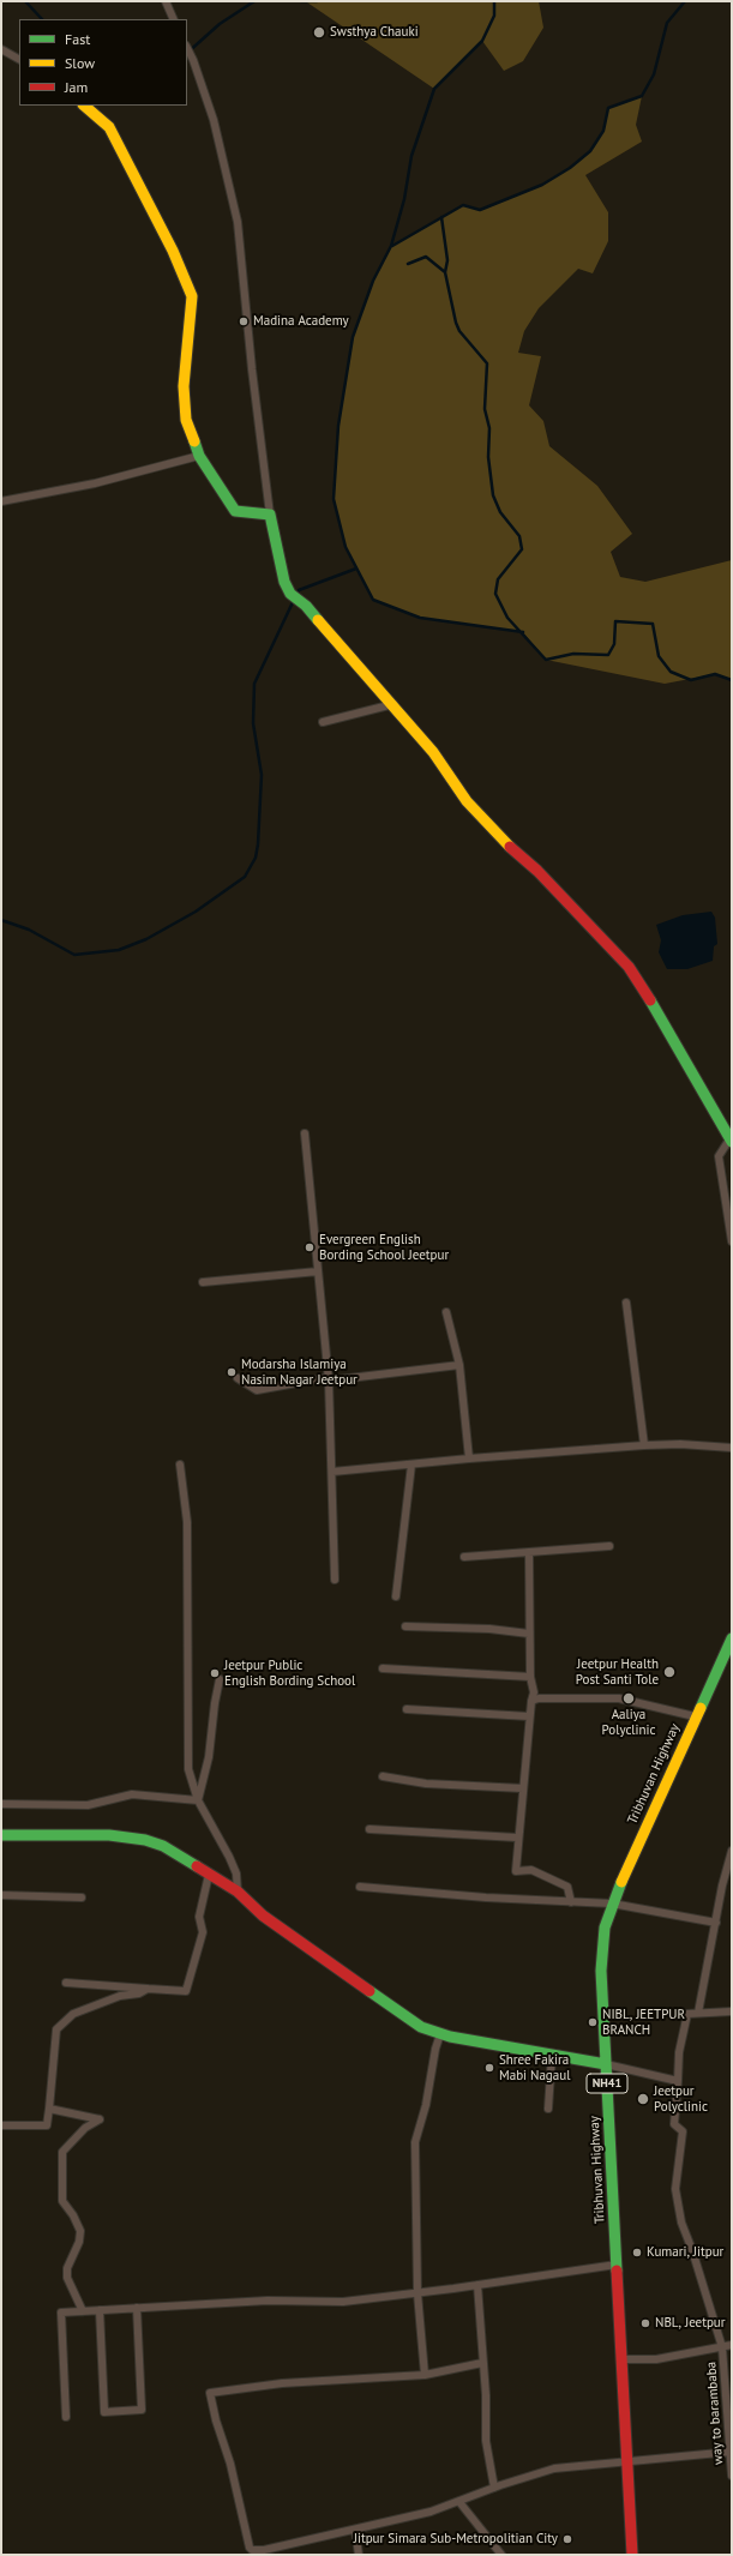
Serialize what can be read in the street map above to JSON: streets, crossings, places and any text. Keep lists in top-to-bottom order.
{
  "streets": {
    "main road": ["Tribhuvan Highway", "NH41"],
    "street": ["way to barambaba"]
  },
  "places": [
    "Swsthya Chauki",
    "Madina Academy",
    "Evergreen English Bording School Jeetpur",
    "Modarsha Islamiya Nasim Nagar Jeetpur",
    "Jeetpur Health Post Santi Tole",
    "Jeetpur Public English Bording School",
    "Aaliya Polyclinic",
    "NIBL, JEETPUR BRANCH",
    "Shree Fakira Mabi Nagaul",
    "Jeetpur Polyclinic",
    "Kumari, Jitpur",
    "NBL, Jeetpur",
    "Jitpur Simara Sub-Metropolitian City"
  ],
  "legend": ["Fast", "Slow", "Jam"]
}
